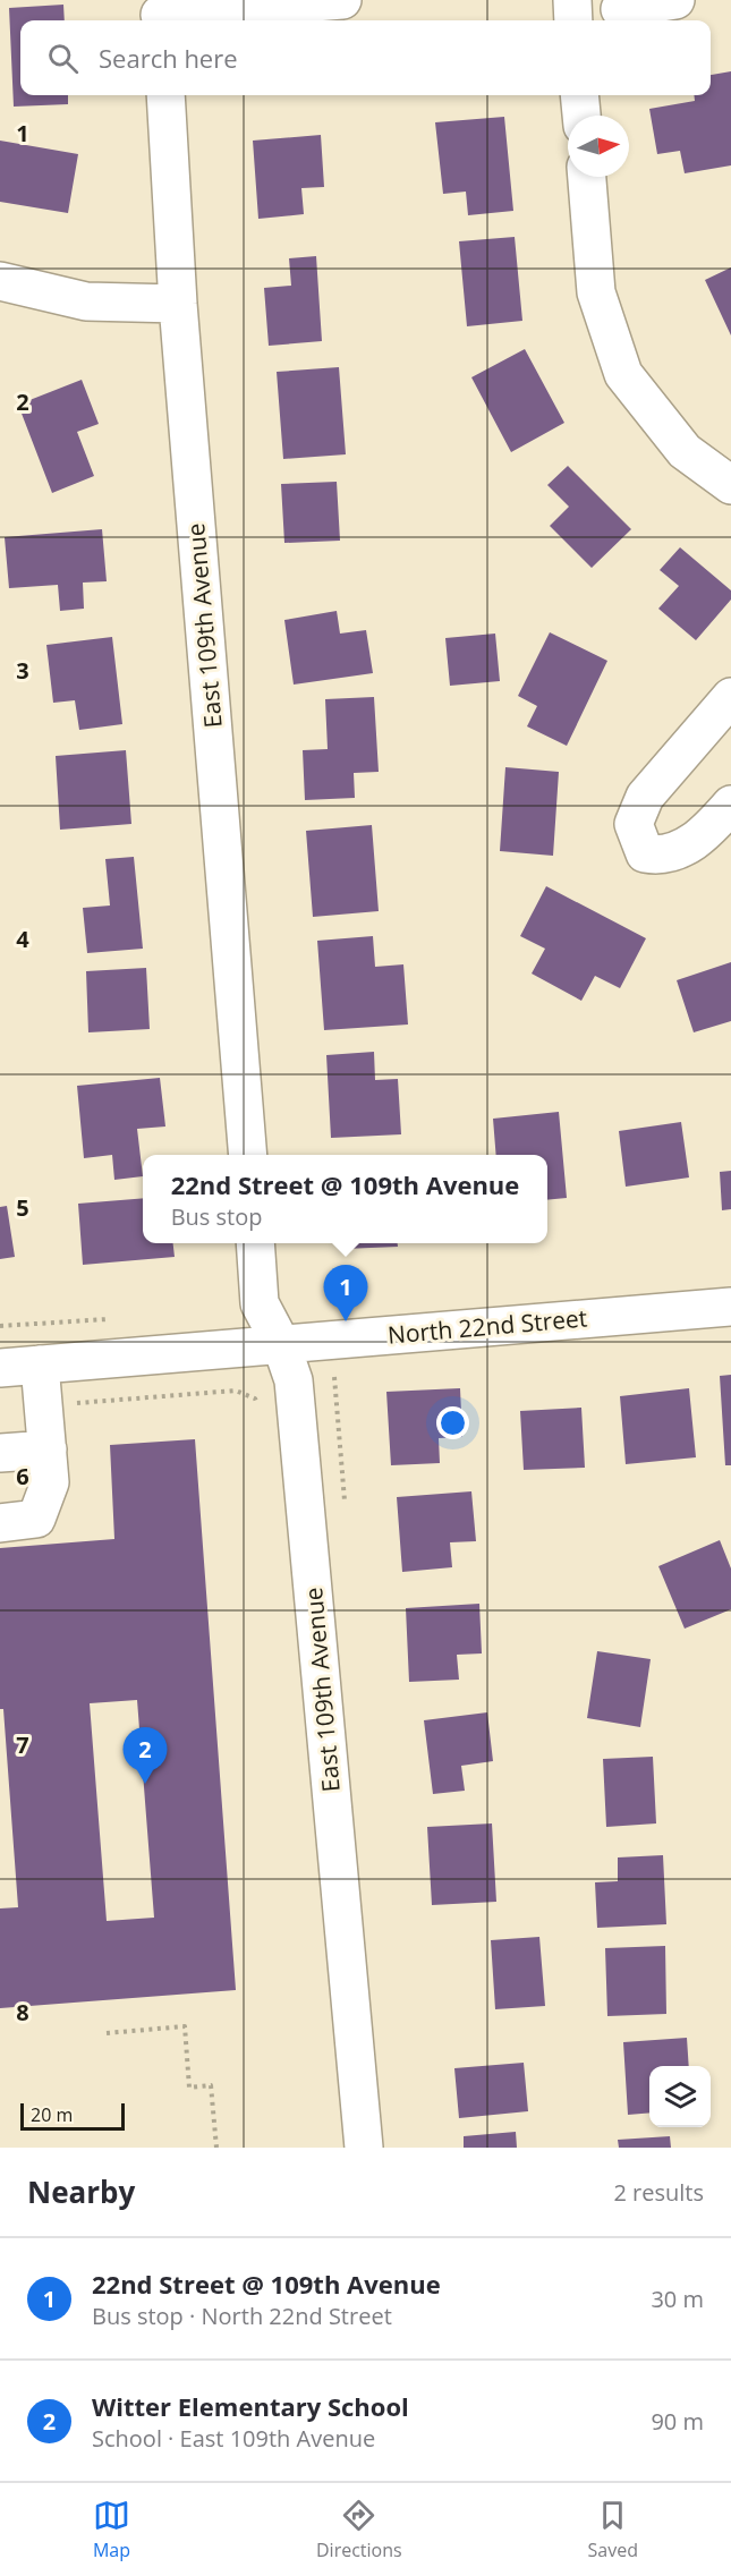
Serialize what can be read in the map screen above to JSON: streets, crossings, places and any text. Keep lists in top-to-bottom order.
{
  "streets": {
    "street": ["East 109th Avenue", "North 22nd Street"]
  },
  "crossings": [
    ["East 109th Avenue", "North 22nd Street"]
  ],
  "scale_bar": "20 m",
  "north": "right",
  "page": {
    "search": "Search here",
    "popup": ["22nd Street @ 109th Avenue", "Bus stop"],
    "pins": ["1", "2"],
    "scale": "20 m",
    "heading": ["Nearby", "2 results"],
    "list": [
      {
        "mark": "1",
        "name": "22nd Street @ 109th Avenue",
        "note": "Bus stop · North 22nd Street",
        "value": "30 m"
      },
      {
        "mark": "2",
        "name": "Witter Elementary School",
        "note": "School · East 109th Avenue",
        "value": "90 m"
      }
    ],
    "nav": ["Map", "Directions", "Saved"]
  },
  "grid": {
    "rows": [
      "1",
      "2",
      "3",
      "4",
      "5",
      "6",
      "7",
      "8"
    ]
  }
}
